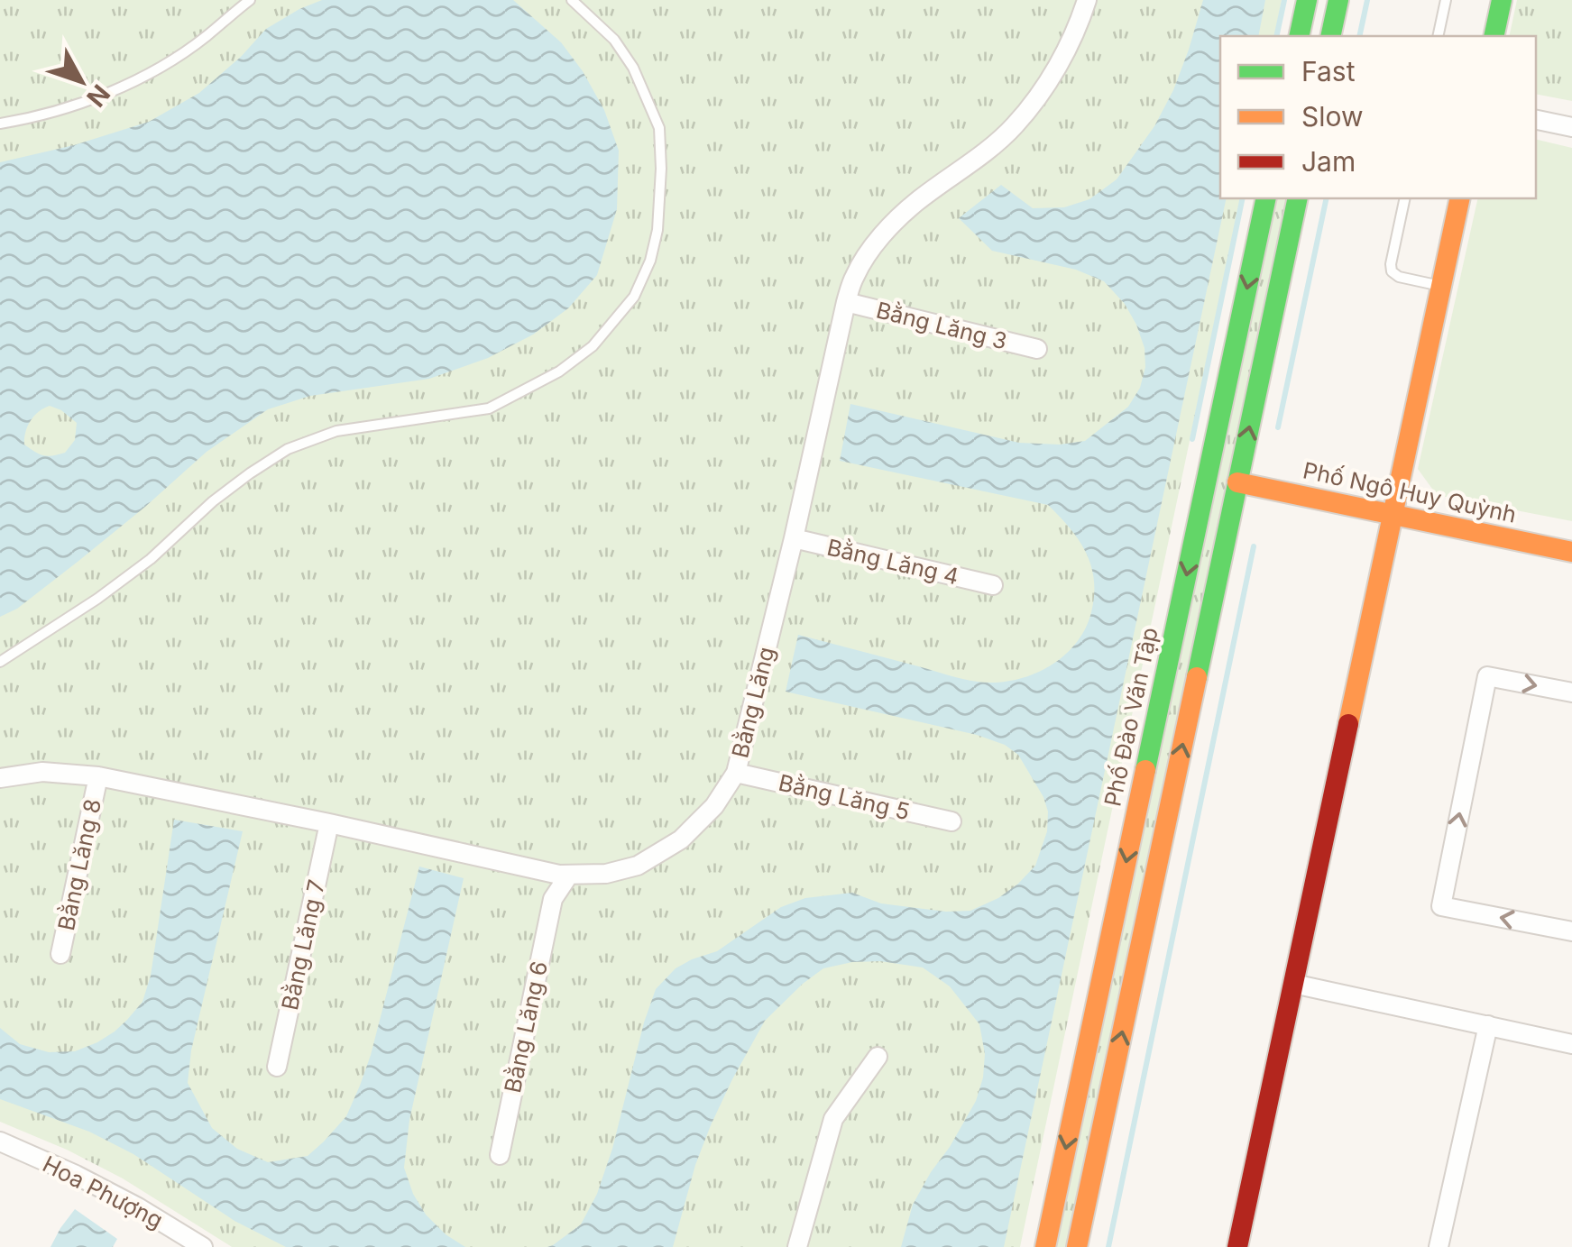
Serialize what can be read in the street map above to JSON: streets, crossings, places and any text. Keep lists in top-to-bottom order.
{
  "streets": {
    "main road": ["Phố Ngô Huy Quỳnh", "Phố Đào Văn Tập"],
    "street": [
      "Bằng Lăng 3",
      "Bằng Lăng 4",
      "Bằng Lăng",
      "Bằng Lăng 5",
      "Bằng Lăng 8",
      "Bằng Lăng 7",
      "Bằng Lăng 6",
      "Hoa Phượng"
    ]
  },
  "crossings": [
    ["Bằng Lăng 3", "Bằng Lăng"],
    ["Bằng Lăng 4", "Bằng Lăng"],
    ["Bằng Lăng", "Bằng Lăng 5"],
    ["Bằng Lăng", "Bằng Lăng 8"],
    ["Bằng Lăng", "Bằng Lăng 7"]
  ],
  "legend": ["Fast", "Slow", "Jam"],
  "north": "bottom right"
}
